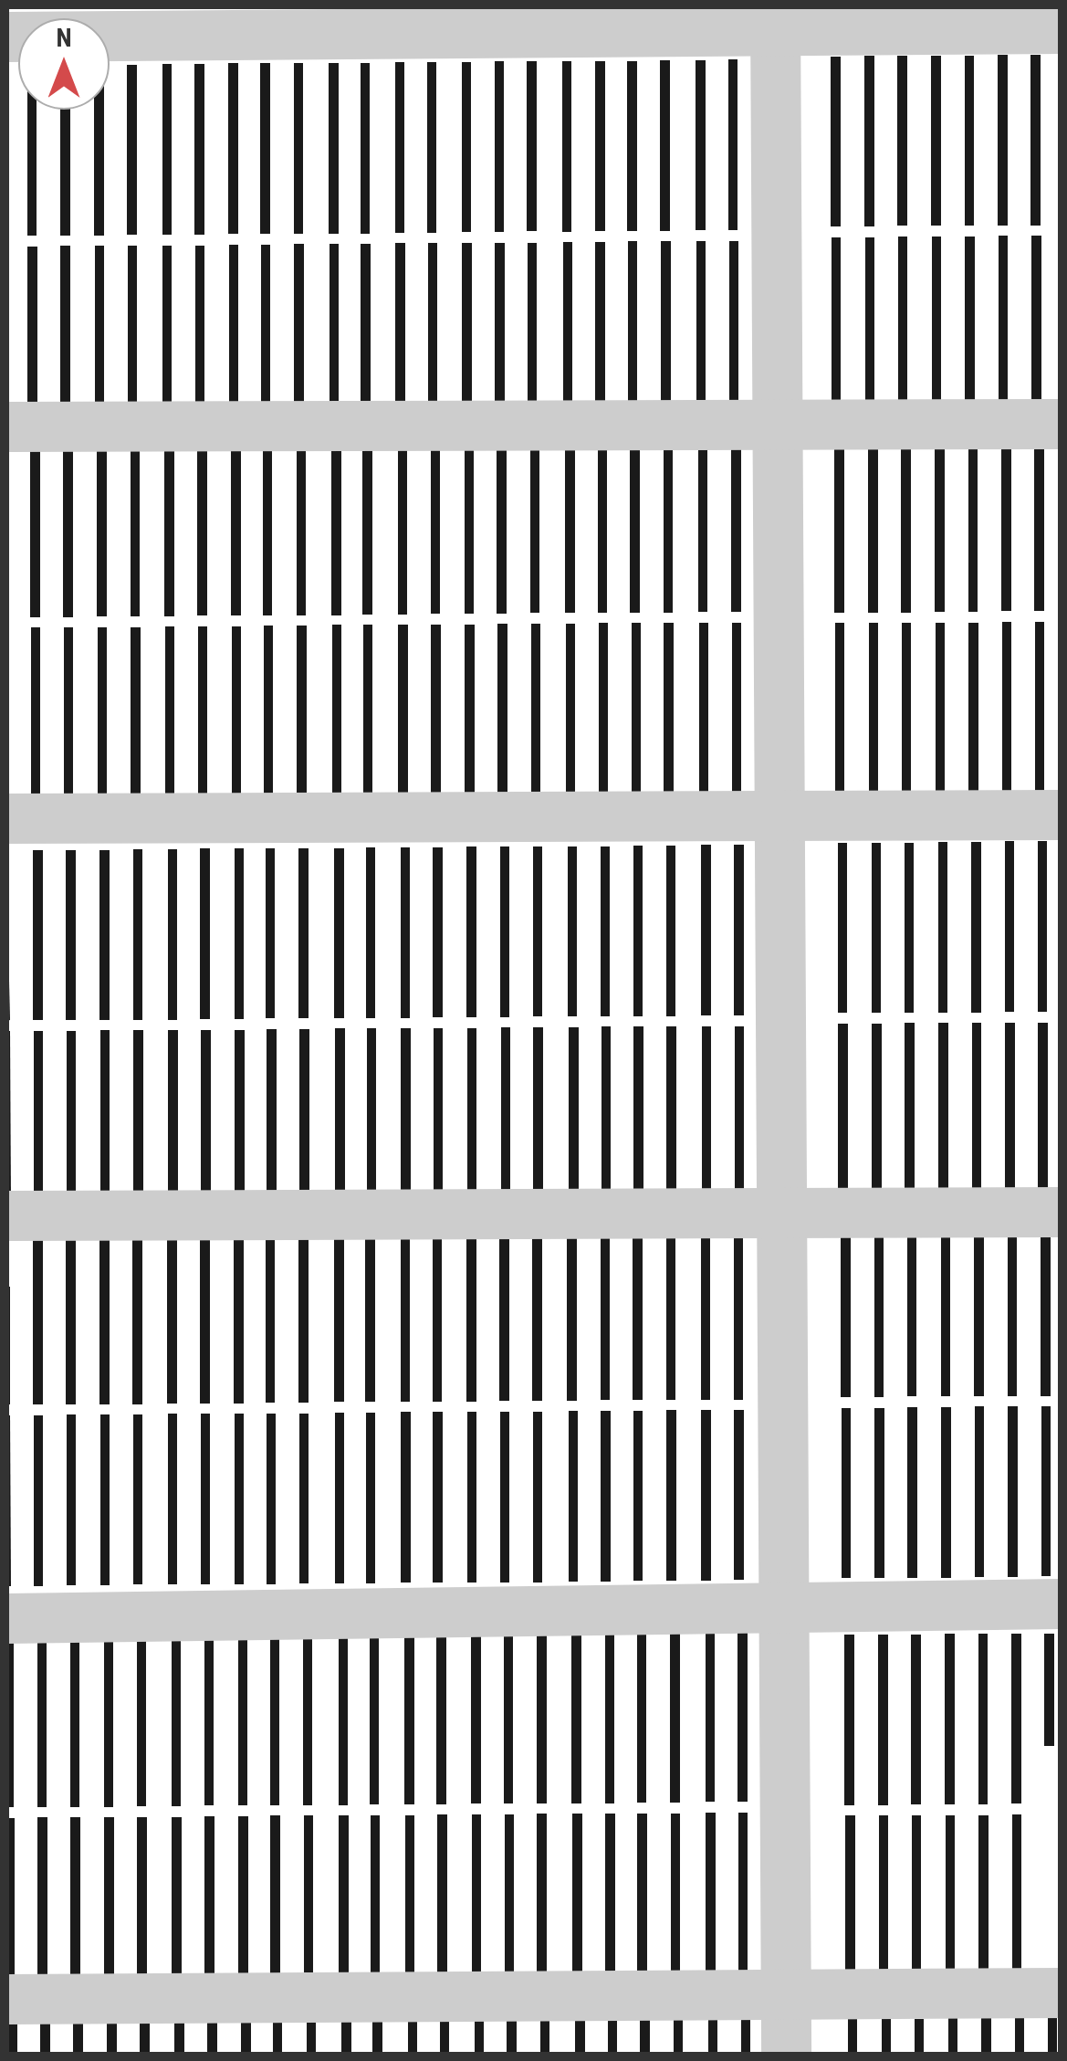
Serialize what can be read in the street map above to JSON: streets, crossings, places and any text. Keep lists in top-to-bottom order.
{
  "north": "top"
}
